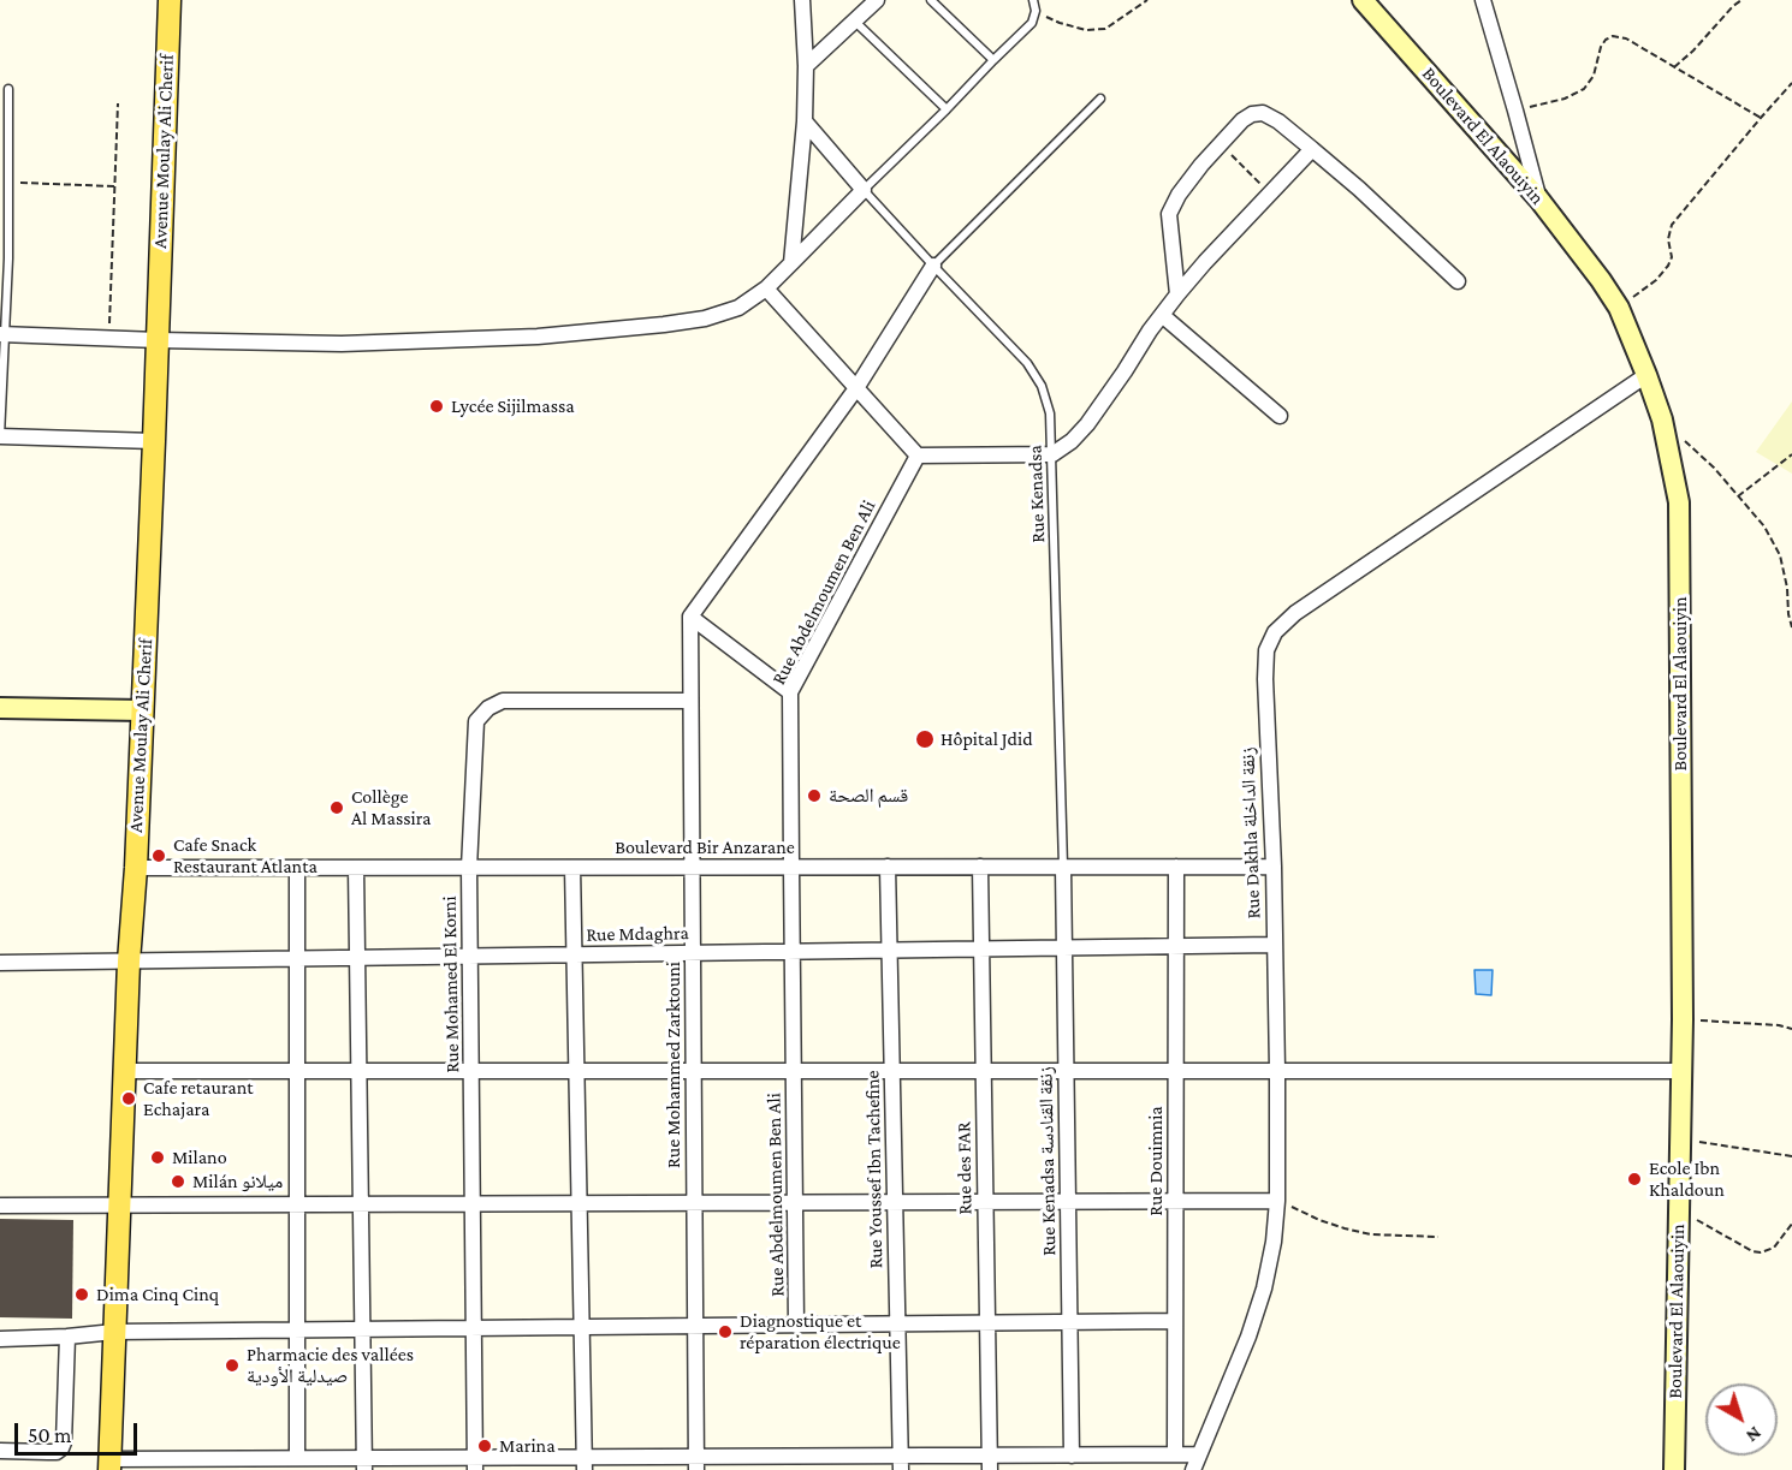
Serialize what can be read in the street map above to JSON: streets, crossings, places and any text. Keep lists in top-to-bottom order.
{
  "streets": {
    "main road": ["Avenue Moulay Ali Cherif"],
    "street": [
      "Boulevard El Alaouiyin",
      "Rue Abdelmoumen Ben Ali",
      "Rue Dakhla زنقة الداخلة",
      "Boulevard Bir Anzarane",
      "Rue Mdaghra",
      "Rue Mohamed El Korni",
      "Rue Mohammed Zarktouni",
      "Rue Kenadsa زنقة القنادسة",
      "Rue Douimnia",
      "Rue des FAR",
      "Rue Youssef Ibn Tachefine"
    ],
    "lane": ["Rue Kenadsa"]
  },
  "crossings": [
    ["Boulevard El Alaouiyin", "Rue Dakhla زنقة الداخلة"],
    ["Avenue Moulay Ali Cherif", "Boulevard Bir Anzarane"],
    ["Avenue Moulay Ali Cherif", "Rue Mdaghra"],
    ["Rue Kenadsa", "Boulevard Bir Anzarane"],
    ["Rue Kenadsa", "Rue Kenadsa زنقة القنادسة"],
    ["Rue Abdelmoumen Ben Ali", "Boulevard Bir Anzarane"],
    ["Rue Abdelmoumen Ben Ali", "Rue Mdaghra"],
    ["Rue Dakhla زنقة الداخلة", "Boulevard Bir Anzarane"],
    ["Rue Dakhla زنقة الداخلة", "Rue Mdaghra"],
    ["Boulevard Bir Anzarane", "Rue Mohamed El Korni"],
    ["Boulevard Bir Anzarane", "Rue Mohammed Zarktouni"],
    ["Boulevard Bir Anzarane", "Rue Kenadsa زنقة القنادسة"],
    ["Boulevard Bir Anzarane", "Rue Douimnia"],
    ["Boulevard Bir Anzarane", "Rue des FAR"],
    ["Boulevard Bir Anzarane", "Rue Youssef Ibn Tachefine"],
    ["Rue Mdaghra", "Rue Mohamed El Korni"],
    ["Rue Mdaghra", "Rue Mohammed Zarktouni"],
    ["Rue Mdaghra", "Rue Kenadsa زنقة القنادسة"],
    ["Rue Mdaghra", "Rue Douimnia"],
    ["Rue Mdaghra", "Rue des FAR"],
    ["Rue Mdaghra", "Rue Youssef Ibn Tachefine"],
    ["Rue Mohamed El Korni", "Rue Mohammed Zarktouni"]
  ],
  "places": [
    "Lycée Sijilmassa",
    "Hôpital Jdid",
    "قسم الصحة",
    "Collège Al Massira",
    "Cafe Snack Restaurant Atlanta",
    "Cafe retaurant Echajara",
    "Milano",
    "Ecole Ibn Khaldoun",
    "Milán ميلانو",
    "Dima Cinq Cinq",
    "Diagnostique et réparation électrique",
    "Pharmacie des vallées صيدلية الأودية",
    "Marina"
  ],
  "scale_bar": "50 m",
  "north": "bottom right"
}
